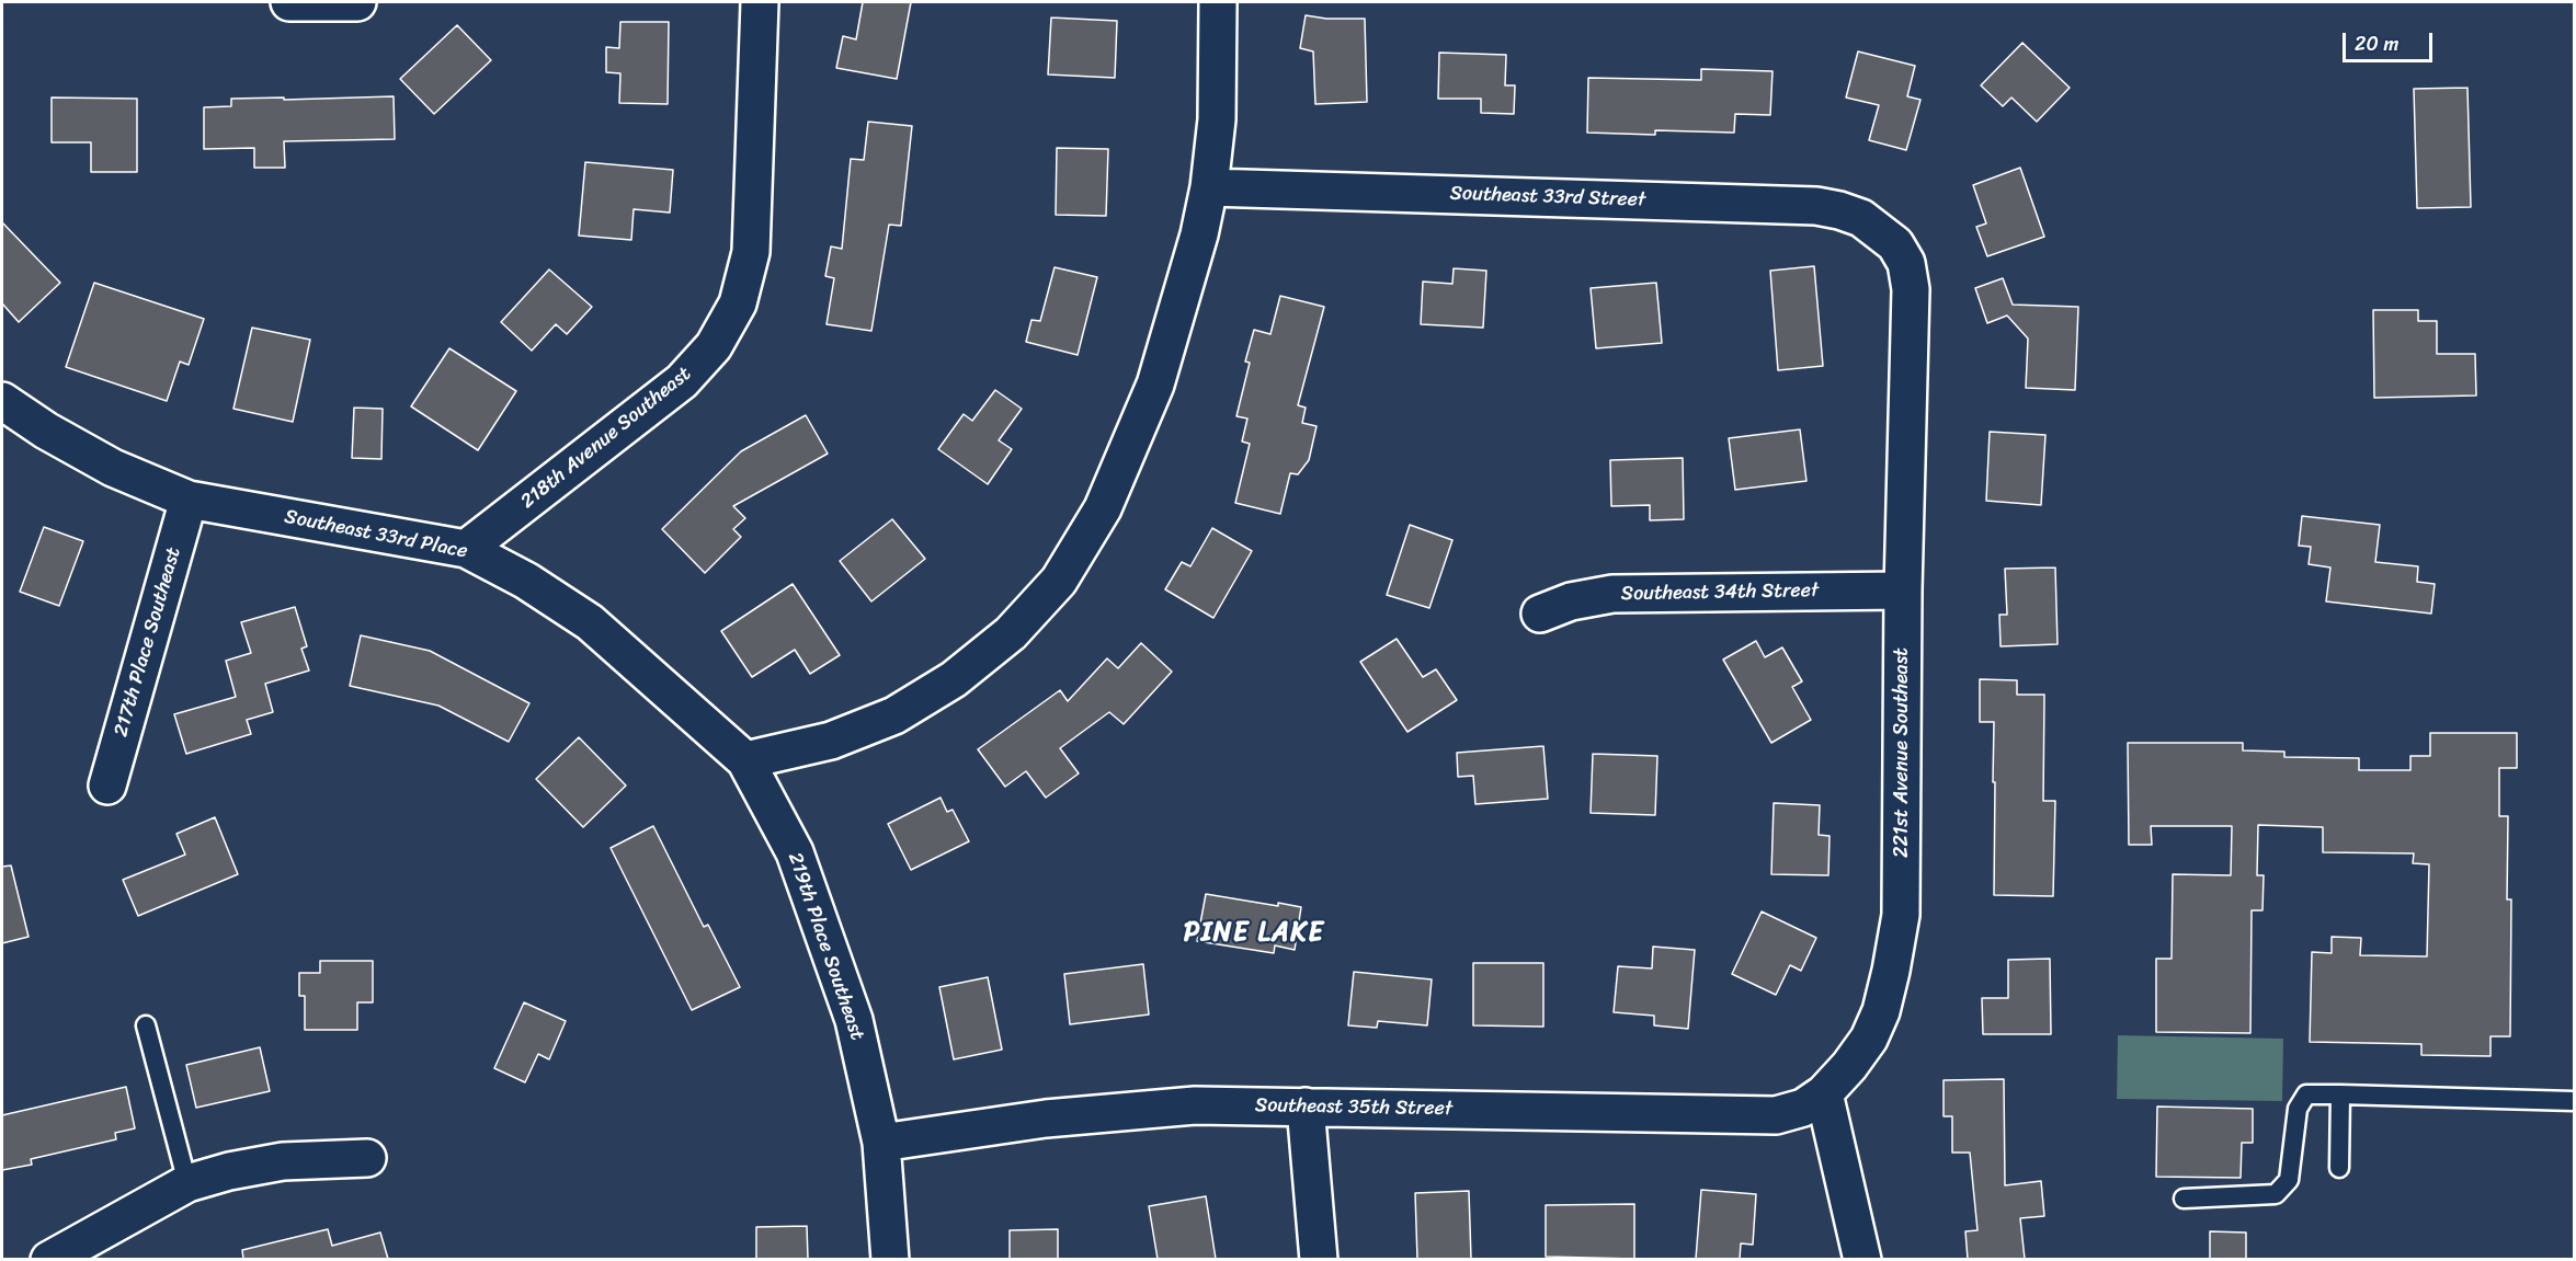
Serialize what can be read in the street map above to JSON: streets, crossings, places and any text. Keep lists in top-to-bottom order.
{
  "streets": {
    "street": [
      "Southeast 33rd Street",
      "218th Avenue Southeast",
      "Southeast 33rd Place",
      "Southeast 34th Street",
      "217th Place Southeast",
      "221st Avenue Southeast",
      "219th Place Southeast",
      "Southeast 35th Street"
    ]
  },
  "crossings": [
    ["Southeast 33rd Street", "221st Avenue Southeast"],
    ["218th Avenue Southeast", "Southeast 33rd Place"],
    ["Southeast 33rd Place", "217th Place Southeast"],
    ["Southeast 33rd Place", "219th Place Southeast"],
    ["Southeast 34th Street", "221st Avenue Southeast"],
    ["221st Avenue Southeast", "Southeast 35th Street"],
    ["219th Place Southeast", "Southeast 35th Street"]
  ],
  "districts": ["PINE LAKE"],
  "scale_bar": "20 m"
}
